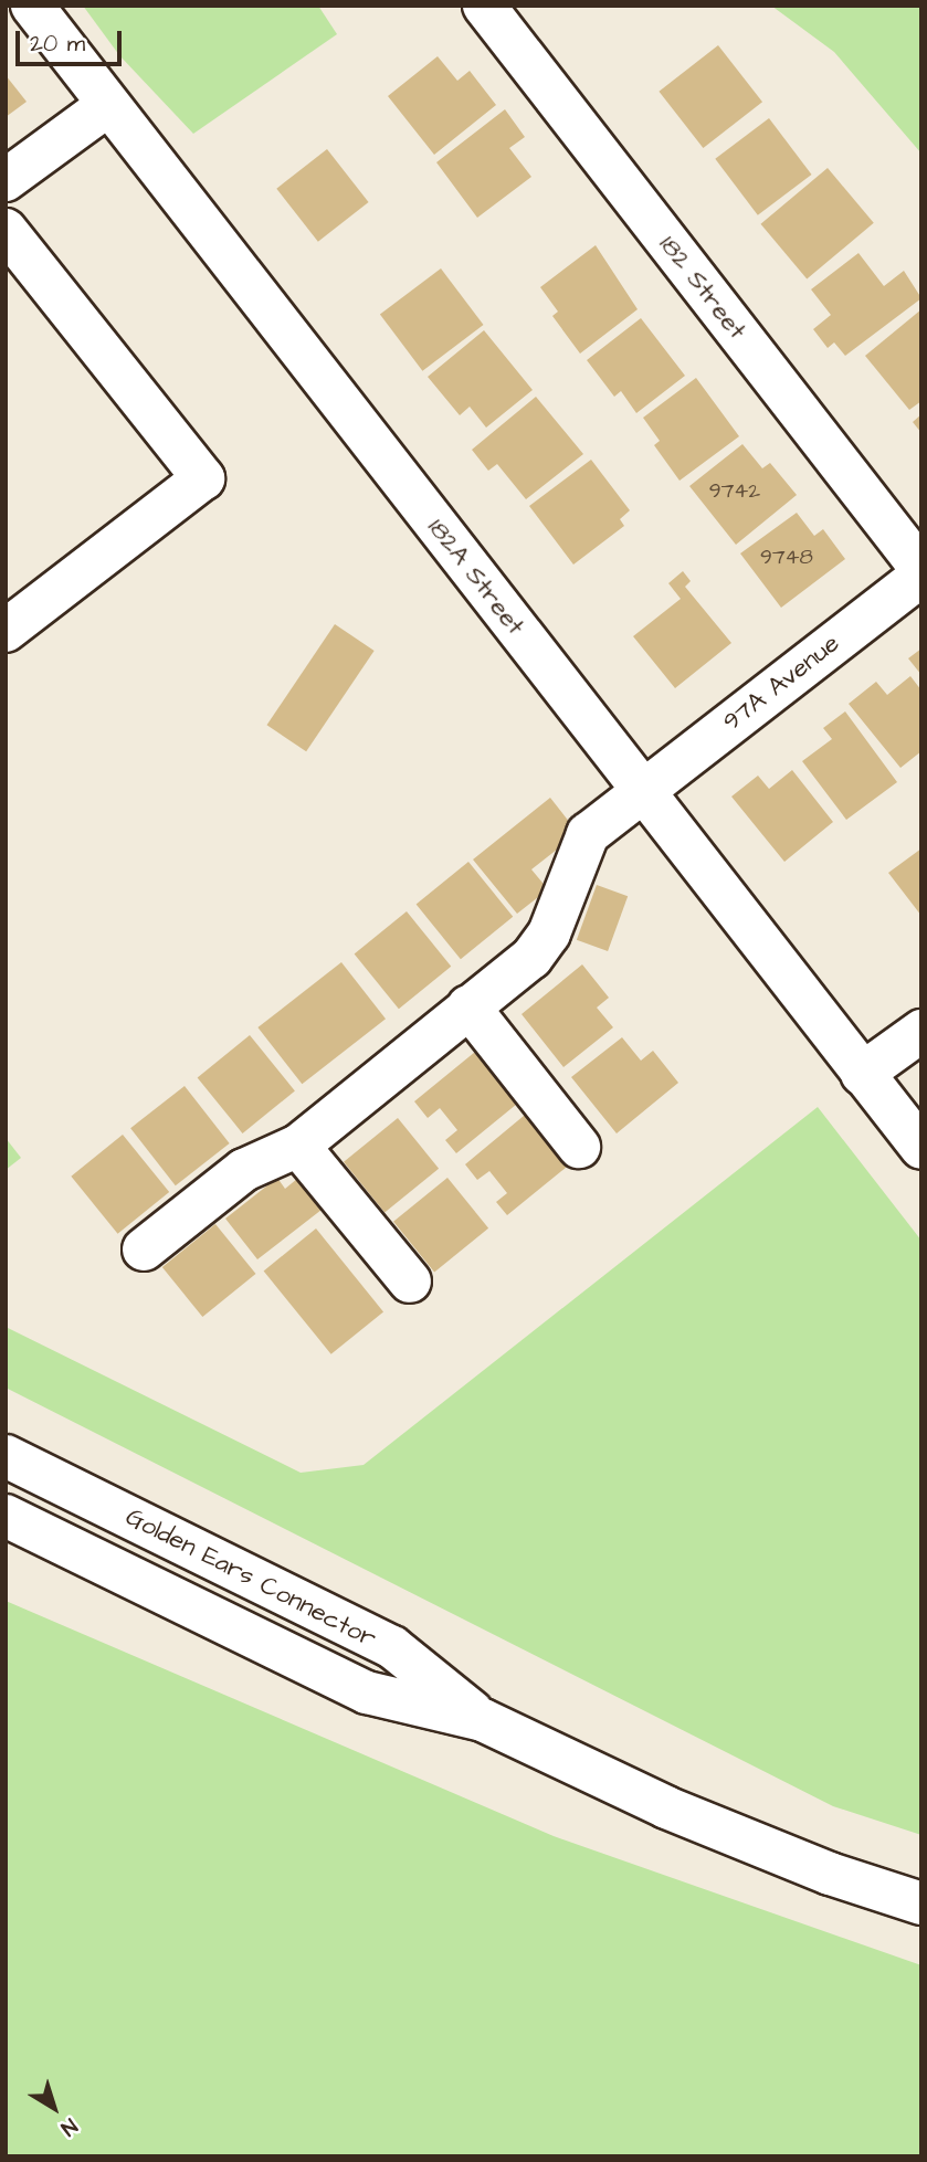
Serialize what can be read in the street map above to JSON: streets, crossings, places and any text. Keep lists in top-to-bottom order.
{
  "streets": {
    "street": [
      "182 Street",
      "182A Street",
      "97A Avenue",
      "Golden Ears Connector"
    ]
  },
  "crossings": [
    ["182A Street", "97A Avenue"]
  ],
  "house_numbers": ["9742", "9748"],
  "scale_bar": "20 m",
  "north": "bottom right"
}
